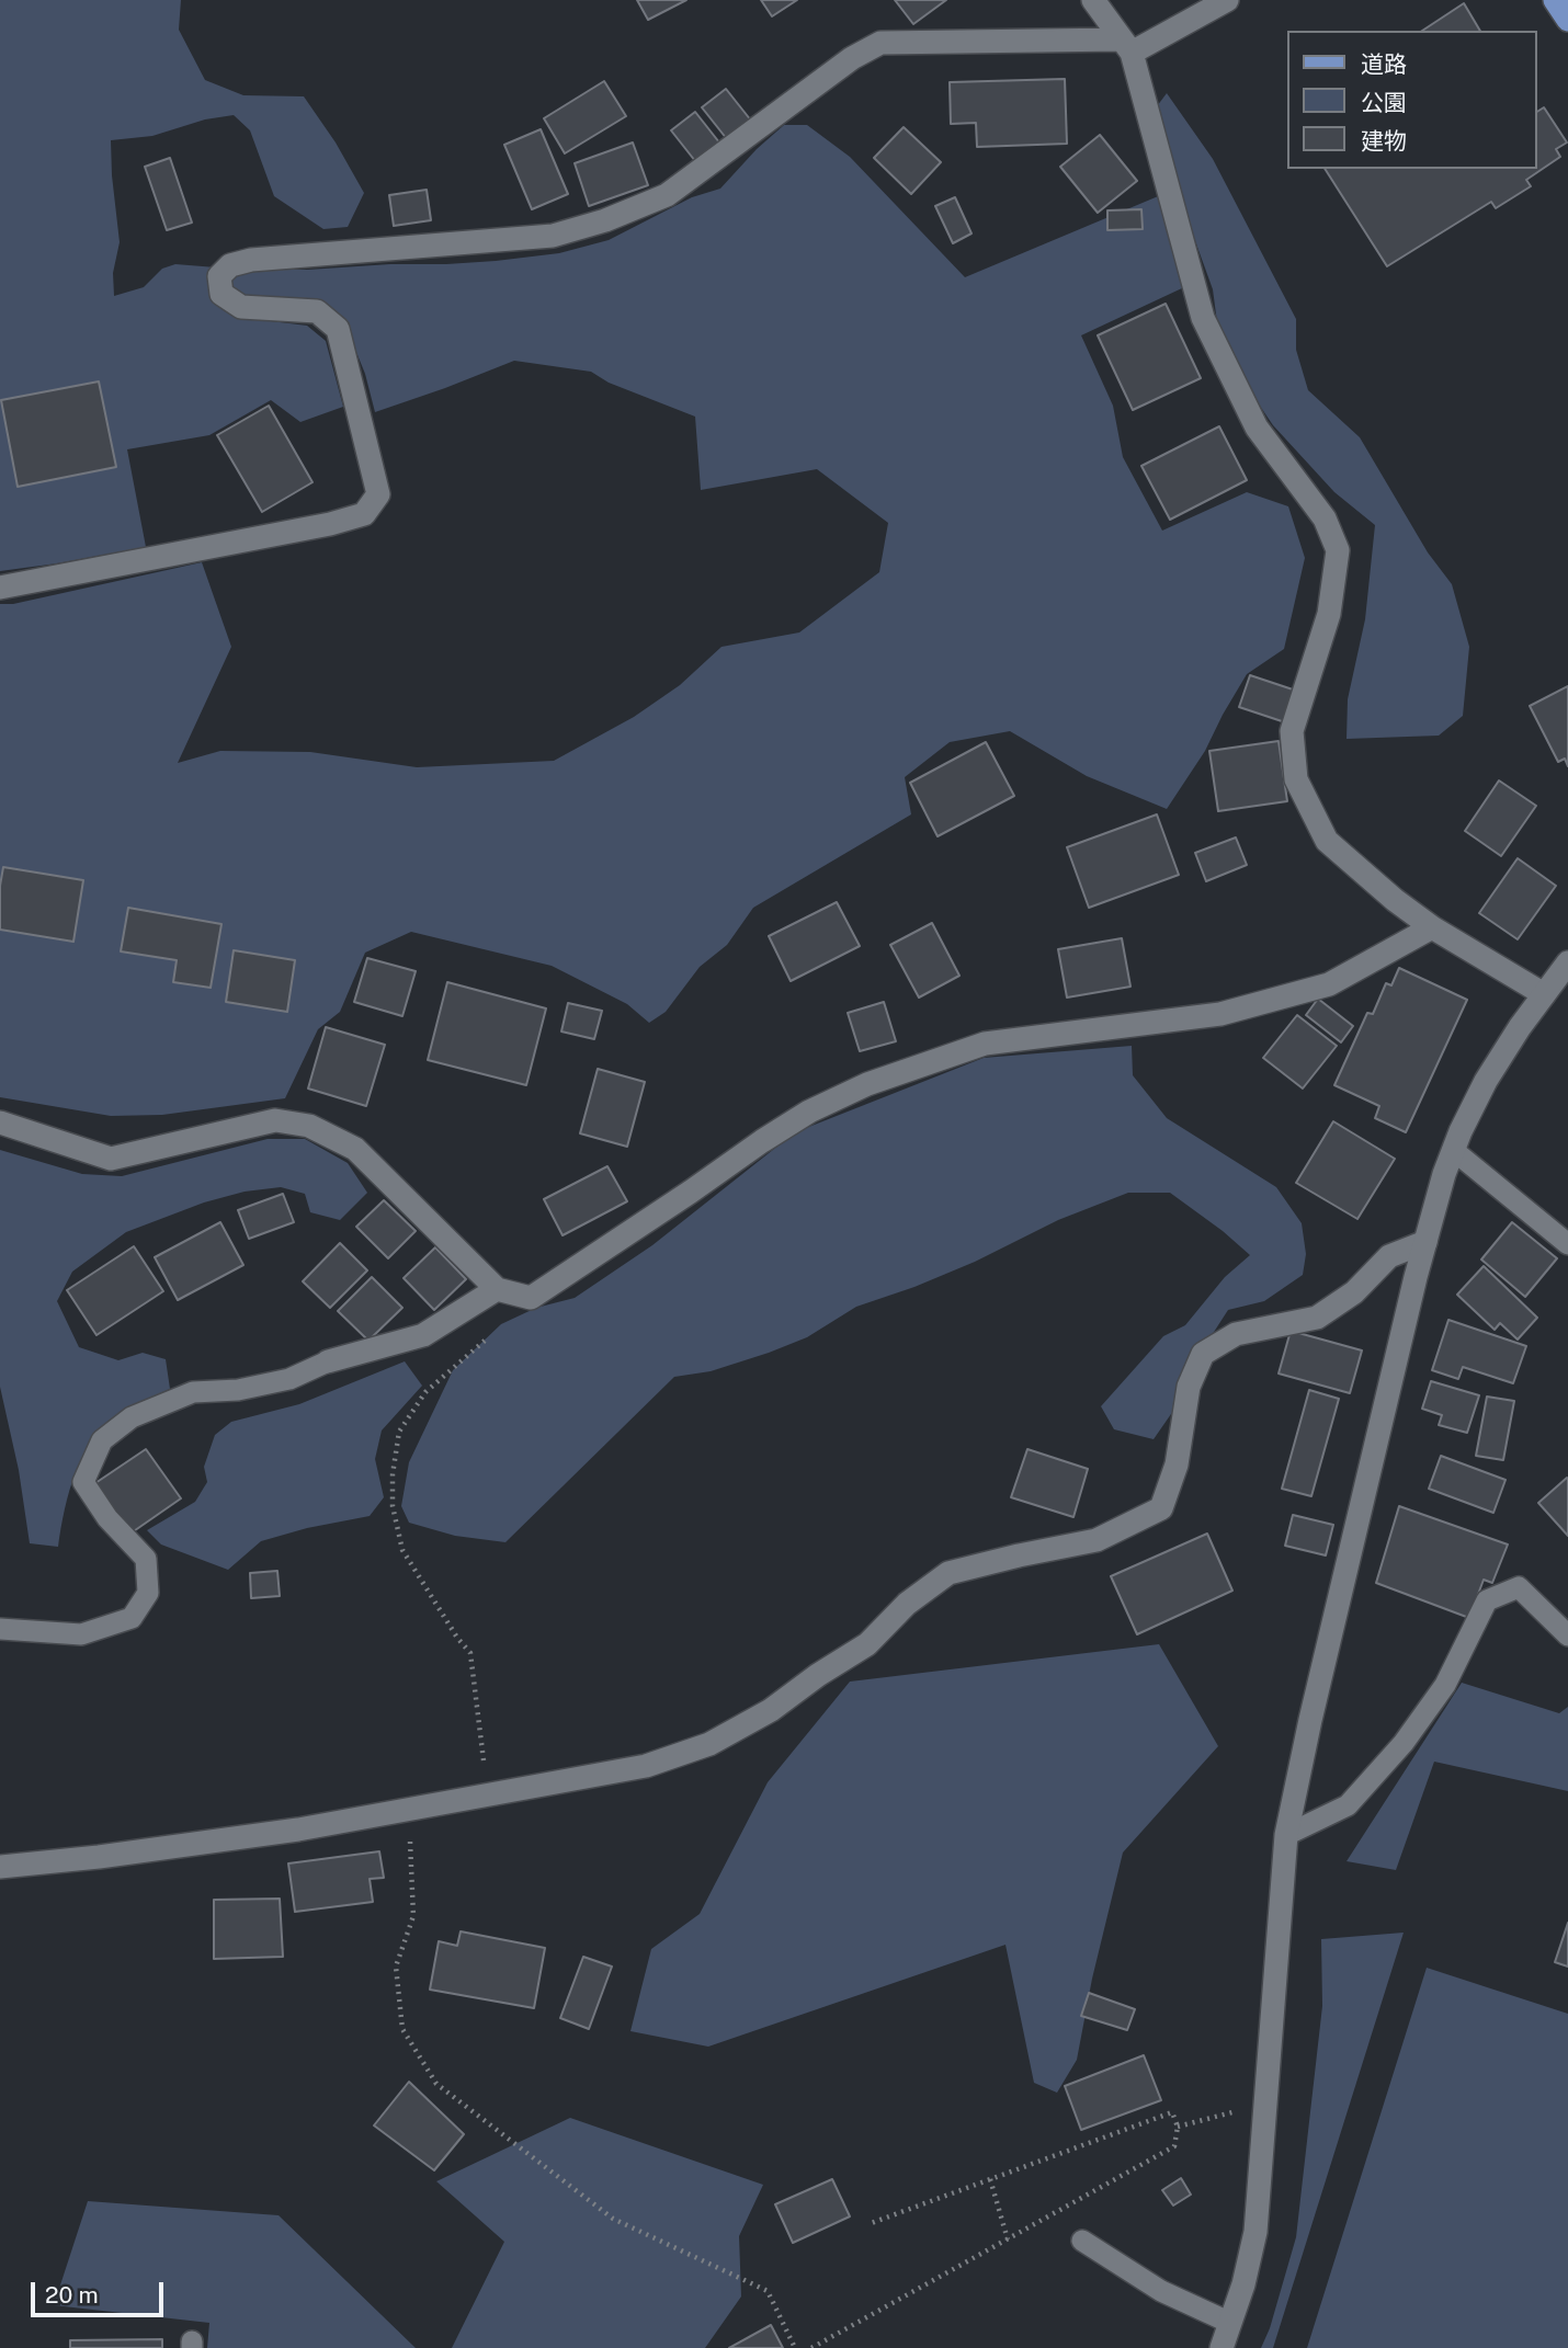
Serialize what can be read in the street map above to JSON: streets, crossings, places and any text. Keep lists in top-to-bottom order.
{
  "legend": ["道路", "公園", "建物"],
  "scale_bar": "20 m"
}
